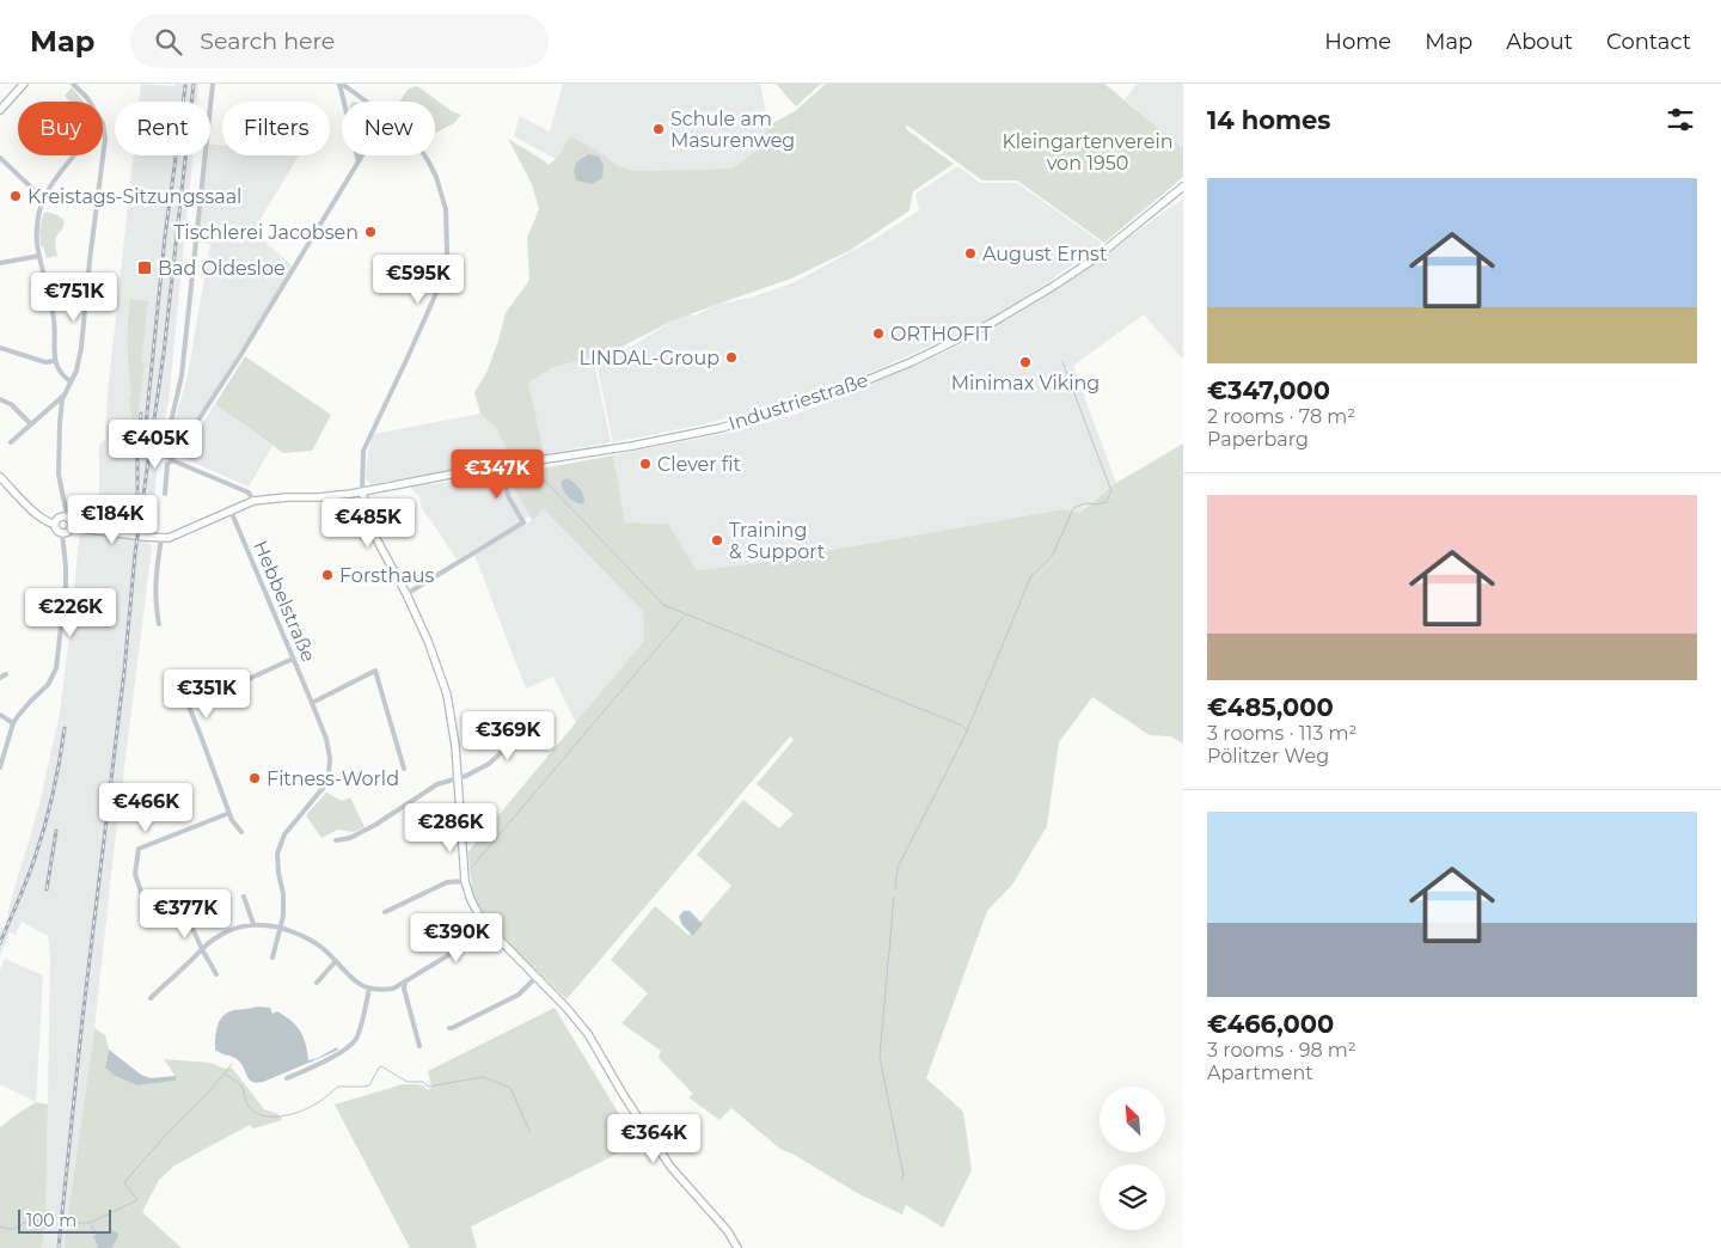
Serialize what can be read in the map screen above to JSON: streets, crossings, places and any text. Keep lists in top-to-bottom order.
{
  "streets": {
    "main road": ["Industriestraße"],
    "street": ["Hebbelstraße"]
  },
  "crossings": [
    ["Industriestraße", "Hebbelstraße"]
  ],
  "parks": ["Kleingartenverein von 1950"],
  "places": {
    "other": [
      "Schule am Masurenweg",
      "Kreistags-Sitzungssaal",
      "Tischlerei Jacobsen",
      "August Ernst",
      "ORTHOFIT",
      "LINDAL-Group",
      "Minimax Viking",
      "Clever fit",
      "Training & Support",
      "Forsthaus",
      "Fitness-World"
    ],
    "transit": ["Bad Oldesloe"]
  },
  "scale_bar": "100 m",
  "north": "top left",
  "page": {
    "header": "Map",
    "search": "Search here",
    "nav": [
      "Home",
      "Map",
      "About",
      "Contact"
    ],
    "heading": "14 homes",
    "chip": [
      "Buy",
      "Rent",
      "Filters",
      "New"
    ],
    "list": [
      {
        "name": "€347,000",
        "note": "2 rooms · 78 m² · Paperbarg"
      },
      {
        "name": "€485,000",
        "note": "3 rooms · 113 m² · Pölitzer Weg"
      },
      {
        "name": "€466,000",
        "note": "3 rooms · 98 m² · Apartment"
      }
    ],
    "price": [
      "€595K",
      "€751K",
      "€405K",
      "€347K",
      "€184K",
      "€485K",
      "€226K",
      "€351K",
      "€369K",
      "€466K",
      "€286K",
      "€377K",
      "€390K",
      "€364K"
    ],
    "scale": "100 m"
  }
}
